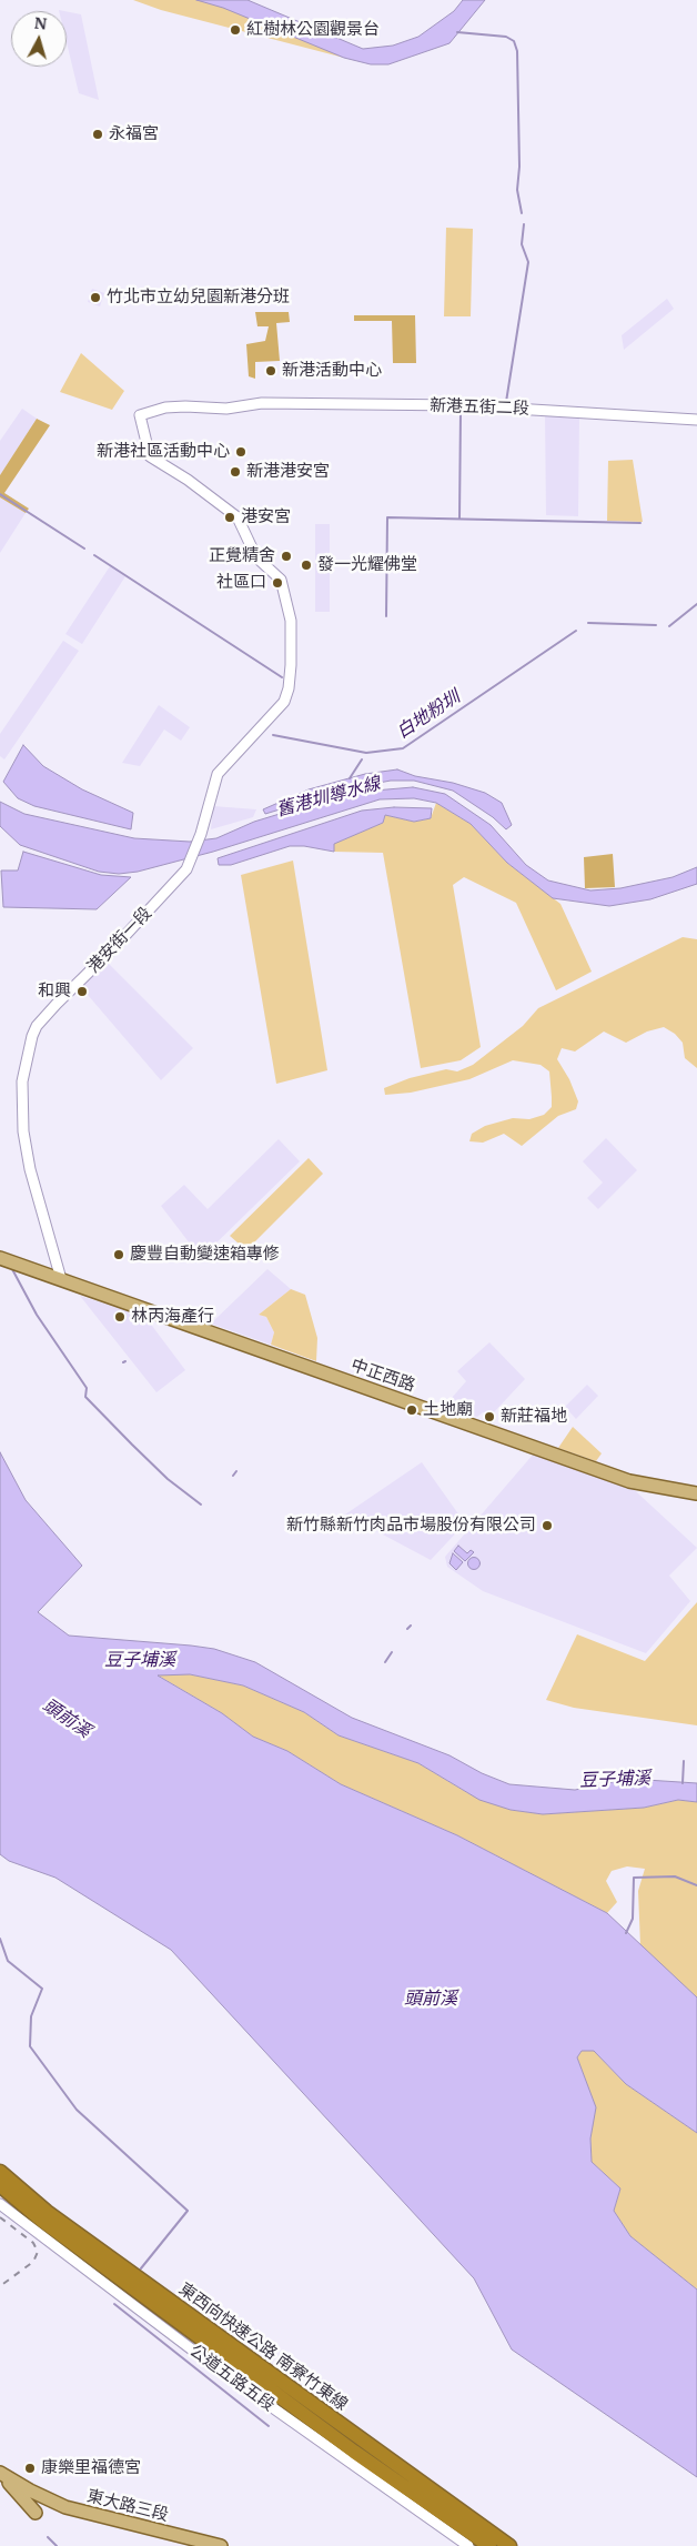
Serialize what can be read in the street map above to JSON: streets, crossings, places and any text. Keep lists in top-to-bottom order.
{
  "streets": {
    "highway": ["東西向快速公路 南寮竹東線"],
    "main road": ["中正西路", "東大路三段"],
    "street": ["新港五街二段", "港安街一段", "公道五路五段"]
  },
  "crossings": [
    ["新港五街二段", "港安街一段"],
    ["港安街一段", "中正西路"]
  ],
  "water": [
    "白地粉圳",
    "舊港圳導水線",
    "豆子埔溪",
    "頭前溪"
  ],
  "places": [
    "紅樹林公園觀景台",
    "永福宮",
    "竹北市立幼兒園新港分班",
    "新港活動中心",
    "新港社區活動中心",
    "新港港安宮",
    "港安宮",
    "正覺精舍",
    "發一光耀佛堂",
    "社區口",
    "和興",
    "慶豐自動變速箱專修",
    "林丙海產行",
    "土地廟",
    "新莊福地",
    "新竹縣新竹肉品市場股份有限公司",
    "康樂里福德宮"
  ],
  "north": "top"
}
